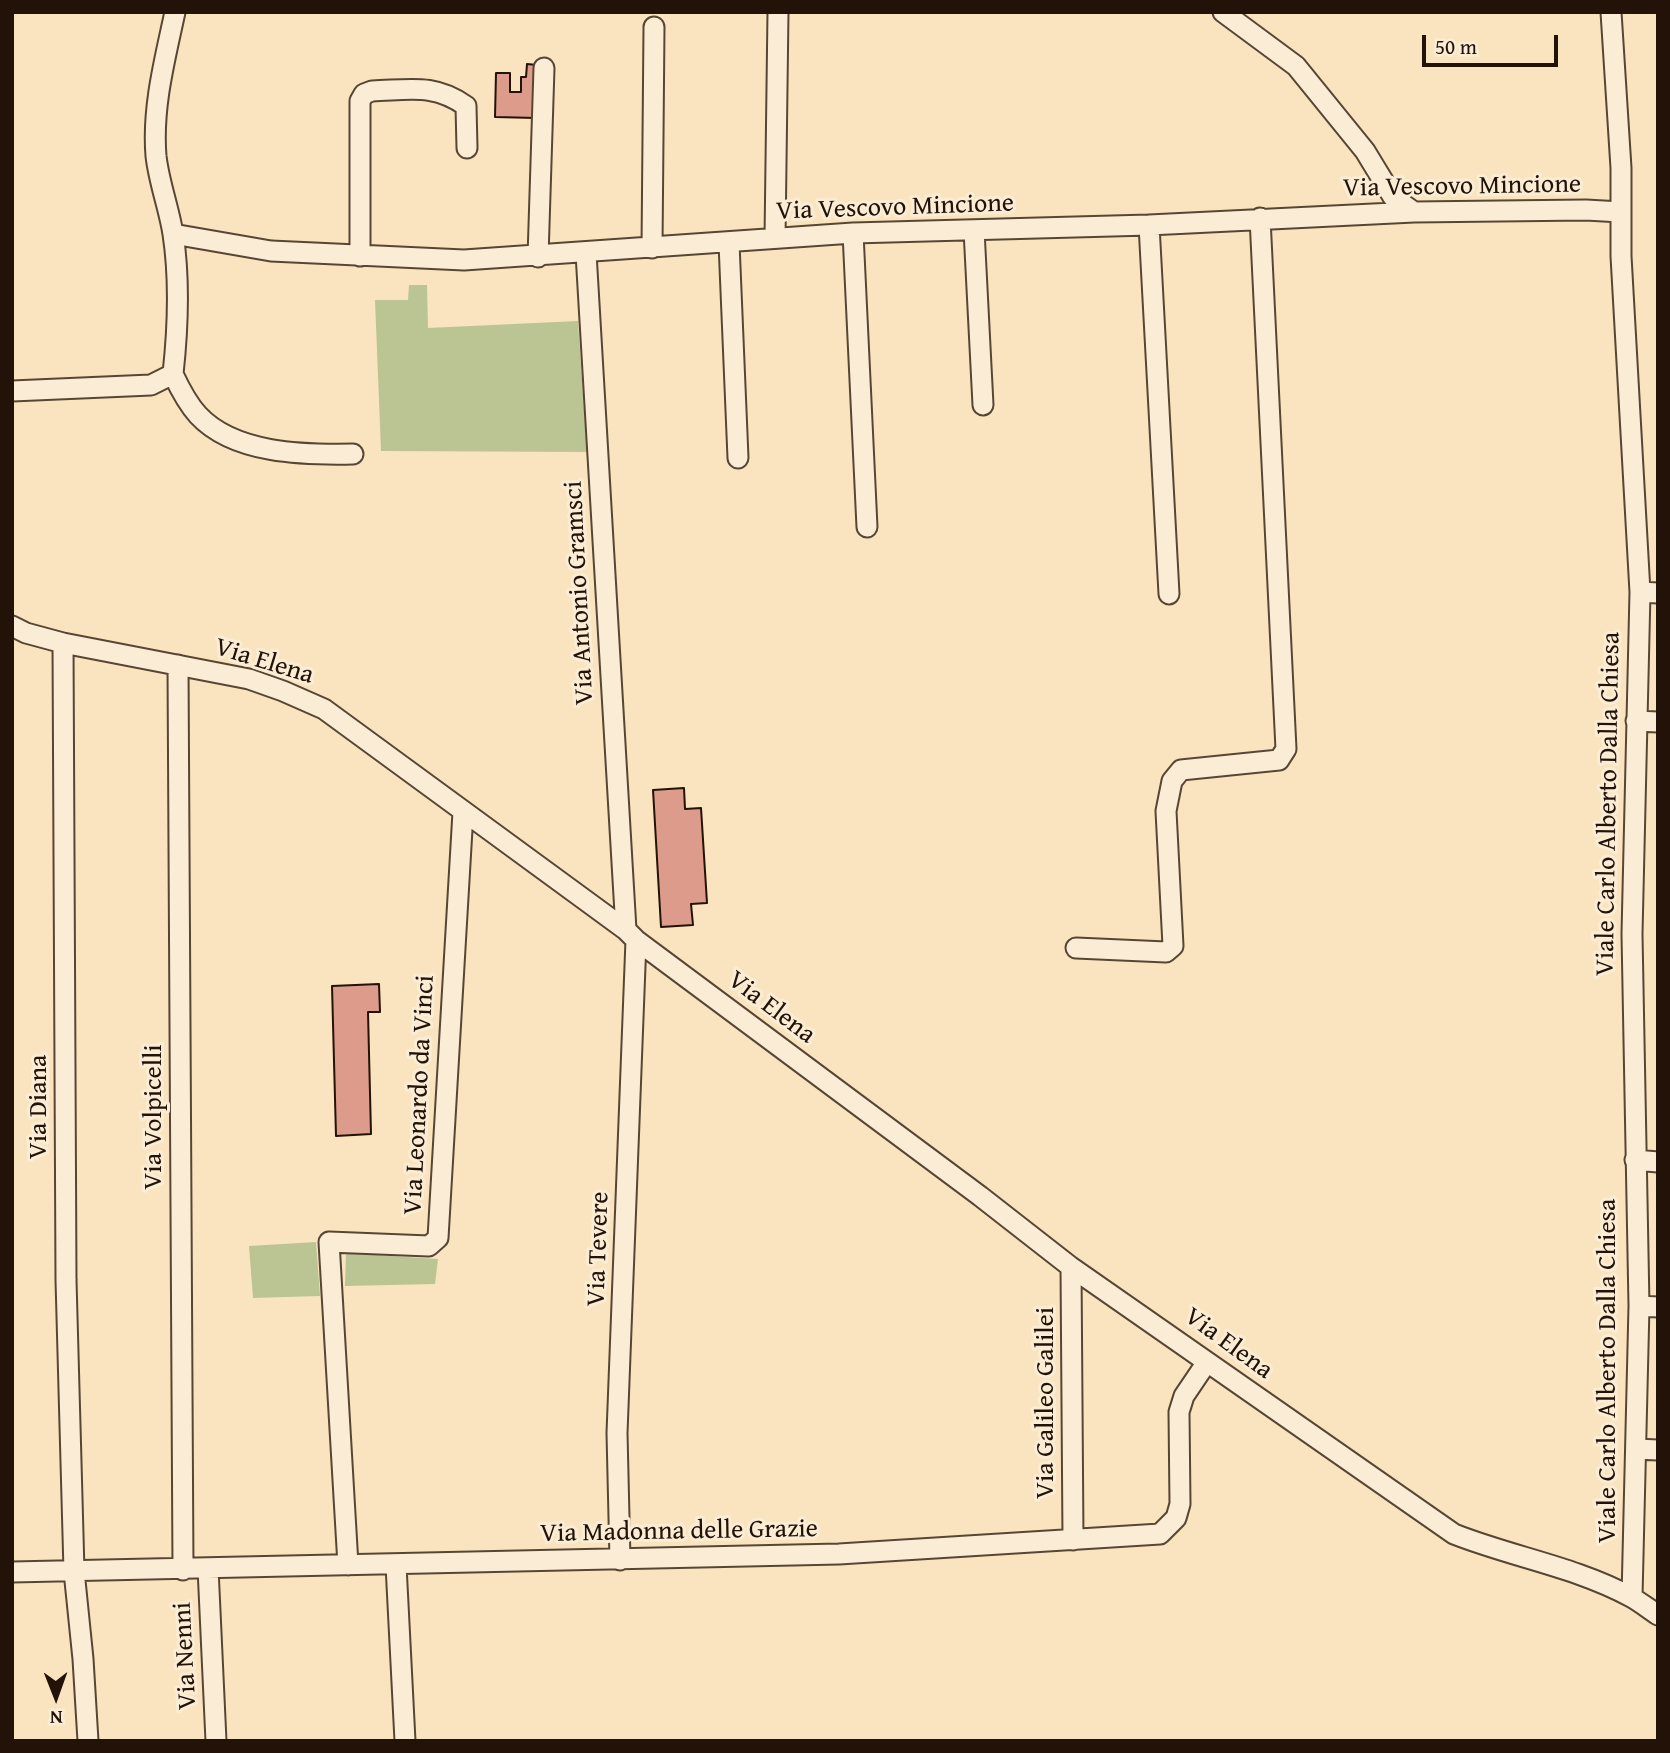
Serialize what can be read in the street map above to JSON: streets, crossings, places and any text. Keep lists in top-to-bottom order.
{
  "streets": {
    "street": [
      "Via Vescovo Mincione",
      "Via Antonio Gramsci",
      "Via Elena",
      "Viale Carlo Alberto Dalla Chiesa",
      "Via Leonardo da Vinci",
      "Via Diana",
      "Via Volpicelli",
      "Via Tevere",
      "Via Galileo Galilei",
      "Via Madonna delle Grazie",
      "Via Nenni"
    ]
  },
  "crossings": [
    ["Via Vescovo Mincione", "Via Antonio Gramsci"],
    ["Via Vescovo Mincione", "Viale Carlo Alberto Dalla Chiesa"],
    ["Via Antonio Gramsci", "Via Elena"],
    ["Via Antonio Gramsci", "Via Tevere"],
    ["Via Elena", "Viale Carlo Alberto Dalla Chiesa"],
    ["Via Elena", "Via Leonardo da Vinci"],
    ["Via Elena", "Via Diana"],
    ["Via Elena", "Via Volpicelli"],
    ["Via Elena", "Via Tevere"],
    ["Via Elena", "Via Galileo Galilei"],
    ["Via Elena", "Via Madonna delle Grazie"],
    ["Via Leonardo da Vinci", "Via Madonna delle Grazie"],
    ["Via Diana", "Via Madonna delle Grazie"],
    ["Via Volpicelli", "Via Madonna delle Grazie"],
    ["Via Tevere", "Via Madonna delle Grazie"],
    ["Via Galileo Galilei", "Via Madonna delle Grazie"],
    ["Via Madonna delle Grazie", "Via Nenni"]
  ],
  "scale_bar": "50 m",
  "north": "bottom"
}
